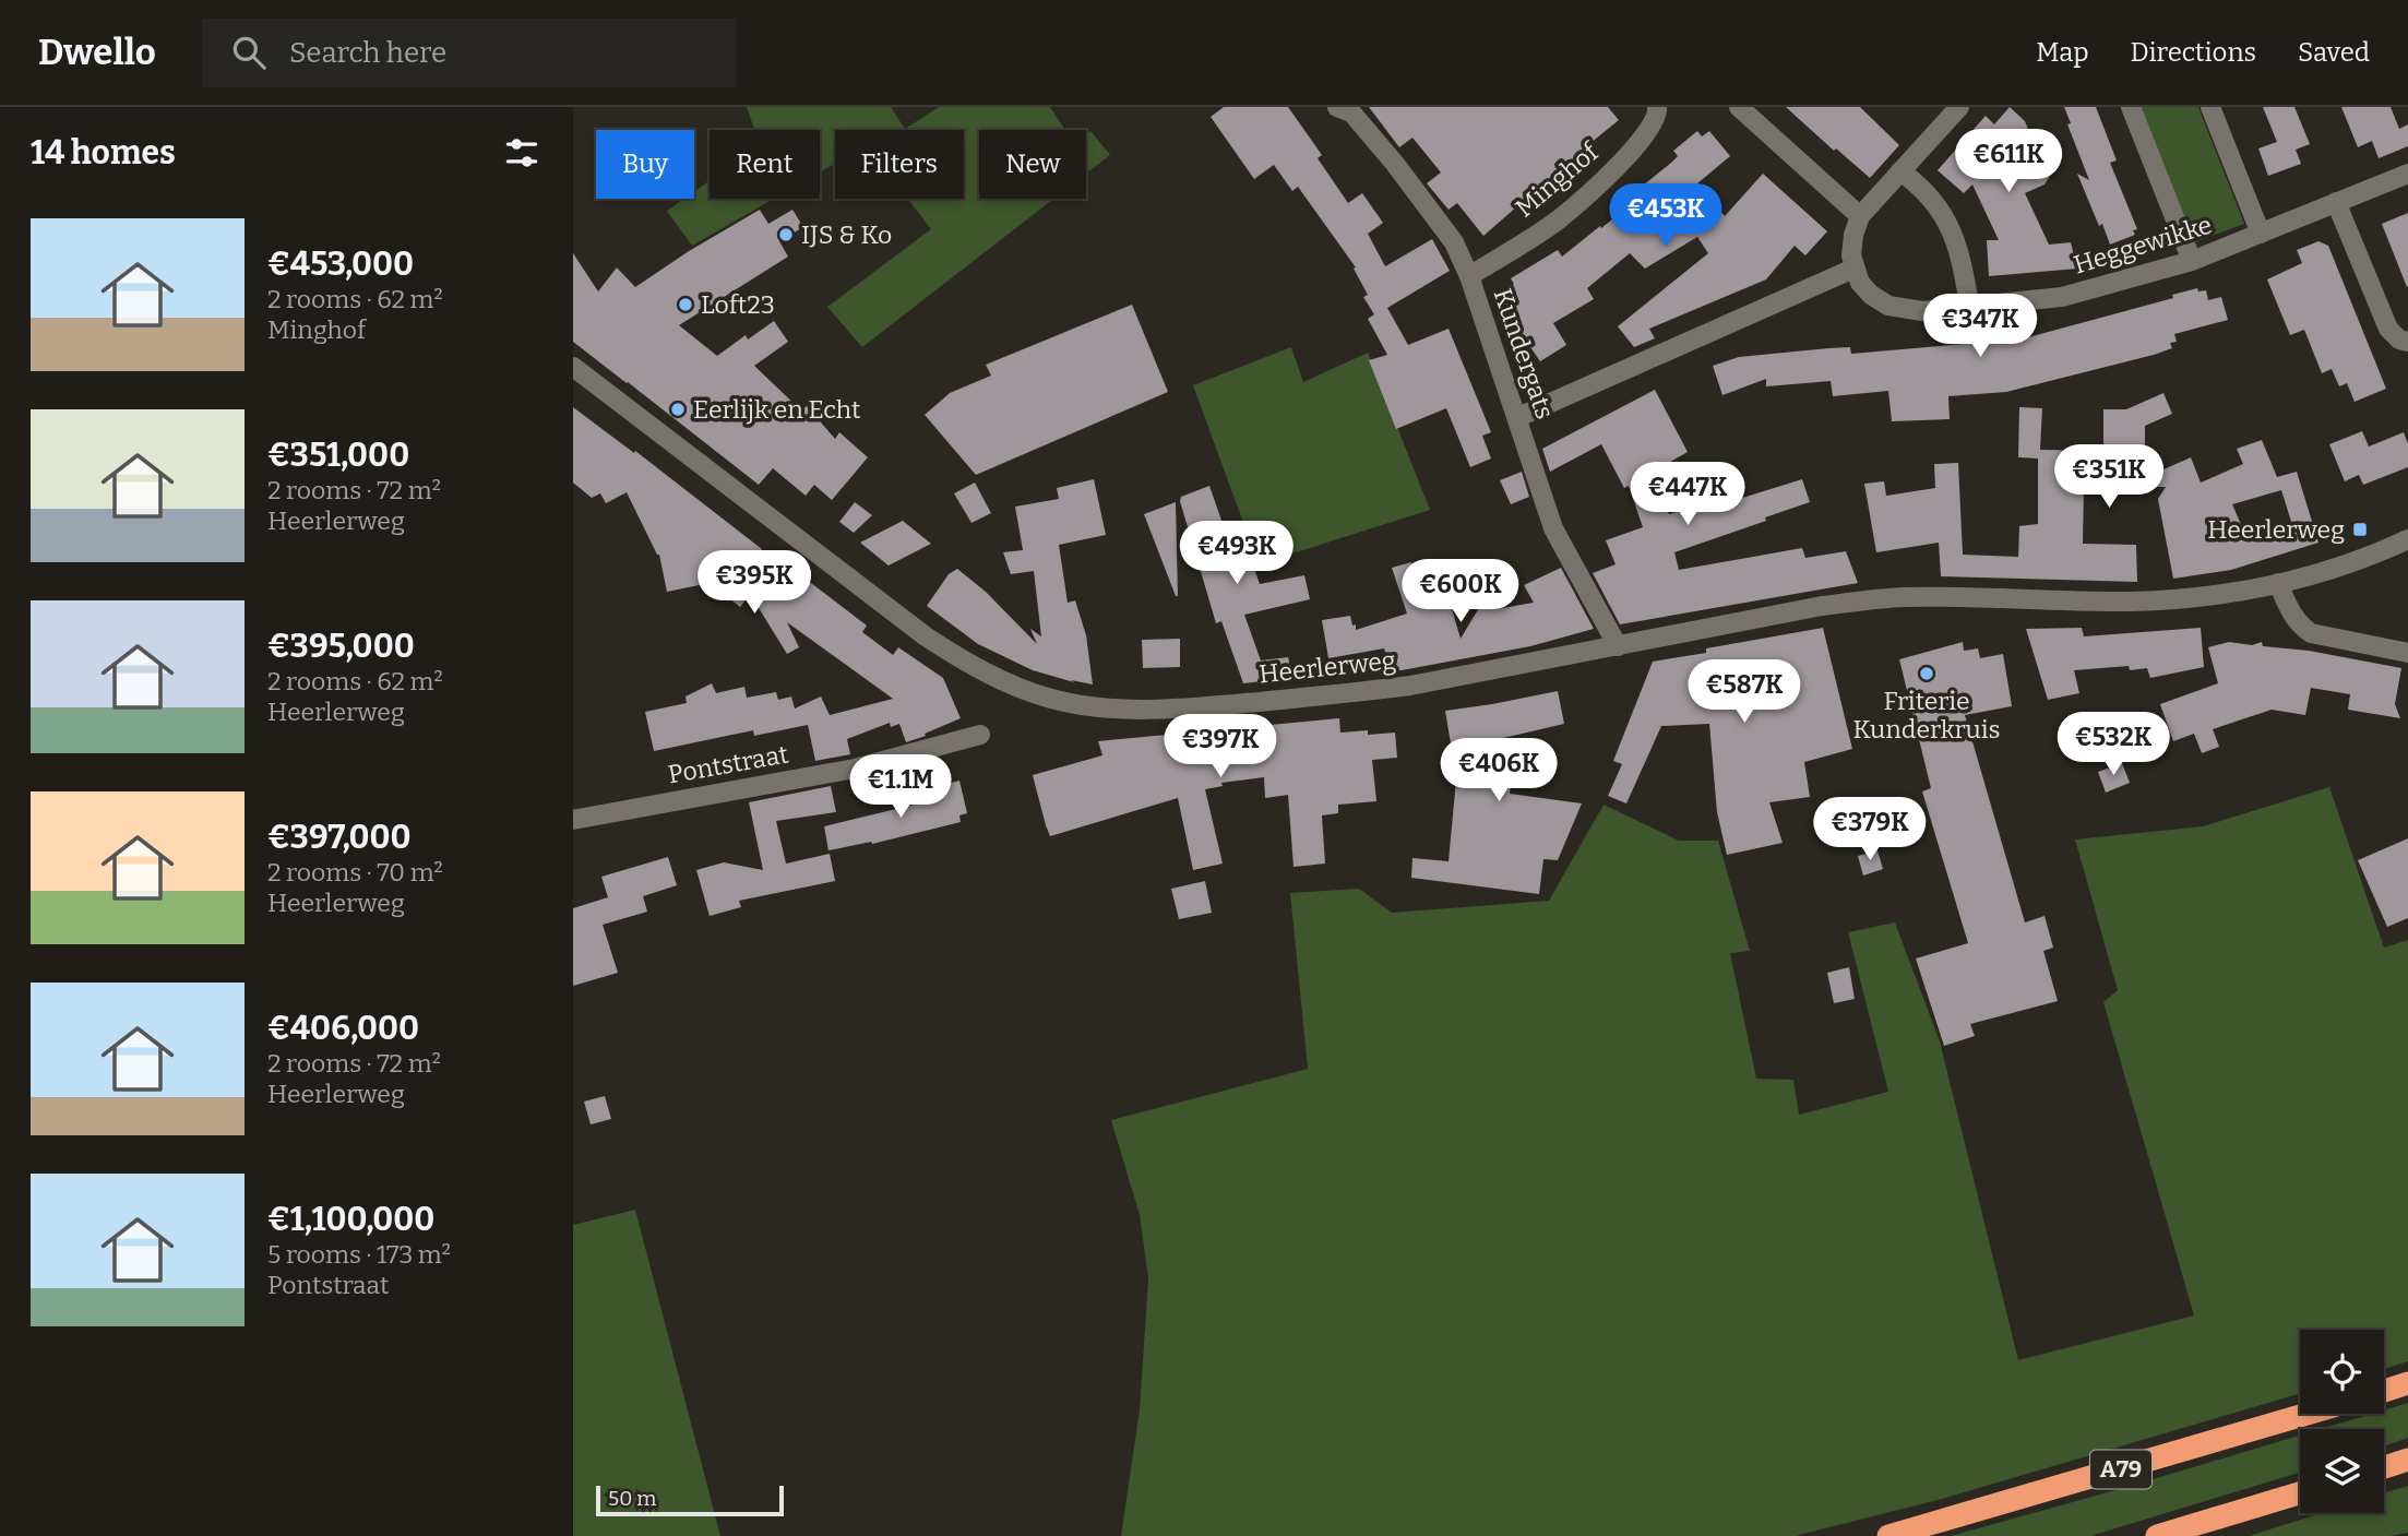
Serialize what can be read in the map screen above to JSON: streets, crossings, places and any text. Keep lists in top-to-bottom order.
{
  "streets": {
    "highway": ["A79"],
    "street": [
      "Minghof",
      "Heggewikke",
      "Kundergats",
      "Heerlerweg",
      "Pontstraat"
    ]
  },
  "crossings": [
    ["Minghof", "Kundergats"],
    ["Kundergats", "Heerlerweg"]
  ],
  "places": {
    "other": [
      "IJS & Ko",
      "Loft23",
      "Eerlijk en Echt",
      "Friterie Kunderkruis"
    ],
    "transit": ["Heerlerweg"]
  },
  "scale_bar": "50 m",
  "page": {
    "header": "Dwello",
    "search": "Search here",
    "nav": ["Map", "Directions", "Saved"],
    "heading": "14 homes",
    "price": [
      "€611K",
      "€453K",
      "€347K",
      "€351K",
      "€447K",
      "€493K",
      "€395K",
      "€600K",
      "€587K",
      "€532K",
      "€397K",
      "€406K",
      "€1.1M",
      "€379K"
    ],
    "chip": [
      "Buy",
      "Rent",
      "Filters",
      "New"
    ],
    "list": [
      {
        "name": "€453,000",
        "note": "2 rooms · 62 m² · Minghof"
      },
      {
        "name": "€351,000",
        "note": "2 rooms · 72 m² · Heerlerweg"
      },
      {
        "name": "€395,000",
        "note": "2 rooms · 62 m² · Heerlerweg"
      },
      {
        "name": "€397,000",
        "note": "2 rooms · 70 m² · Heerlerweg"
      },
      {
        "name": "€406,000",
        "note": "2 rooms · 72 m² · Heerlerweg"
      },
      {
        "name": "€1,100,000",
        "note": "5 rooms · 173 m² · Pontstraat"
      }
    ],
    "scale": "50 m"
  }
}
